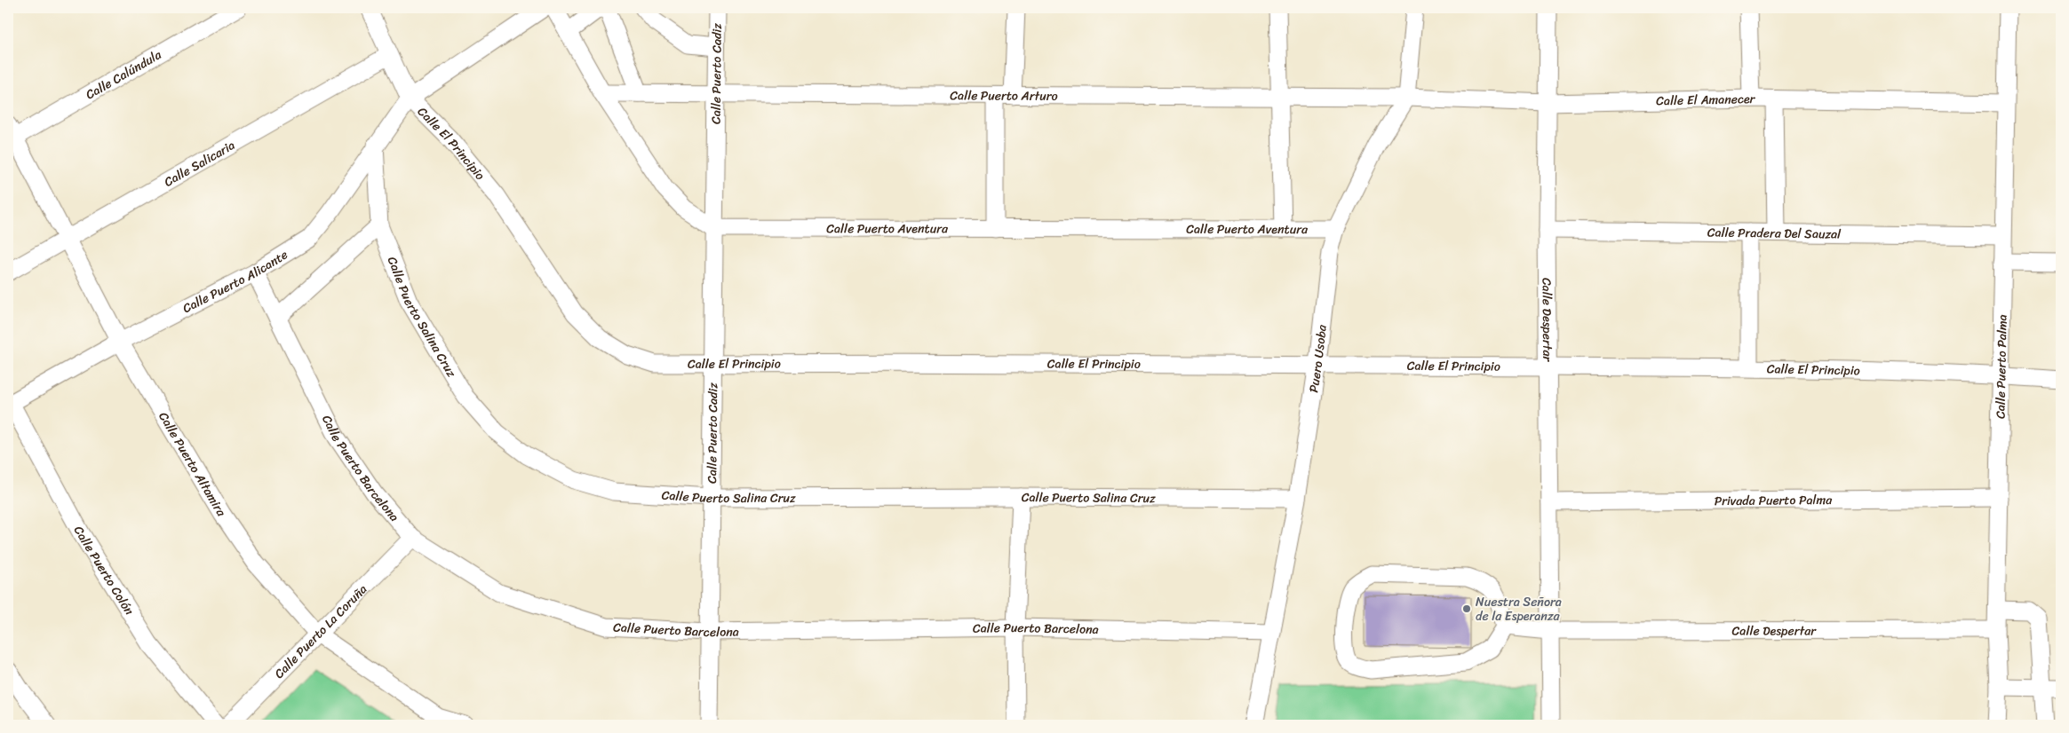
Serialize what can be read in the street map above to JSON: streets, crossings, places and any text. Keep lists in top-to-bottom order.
{
  "streets": {
    "street": [
      "Calle Puerto Cadiz",
      "Calle Calúndula",
      "Calle Puerto Arturo",
      "Calle El Amanecer",
      "Calle El Principio",
      "Calle Salicaria",
      "Calle Puerto Aventura",
      "Calle Pradera Del Sauzal",
      "Calle Puerto Alicante",
      "Calle Puerto Salina Cruz",
      "Calle Despertar",
      "Puero Usoba",
      "Calle Puerto Palma",
      "Calle Puerto Altamira",
      "Calle Puerto Barcelona",
      "Privada Puerto Palma",
      "Calle Puerto Colón",
      "Calle Puerto La Coruña"
    ]
  },
  "crossings": [
    ["Calle Puerto Cadiz", "Calle Puerto Arturo"],
    ["Calle Puerto Cadiz", "Calle El Principio"],
    ["Calle Puerto Cadiz", "Calle Puerto Aventura"],
    ["Calle Puerto Cadiz", "Calle Puerto Salina Cruz"],
    ["Calle Puerto Cadiz", "Calle Puerto Barcelona"],
    ["Calle Calúndula", "Calle Puerto Altamira"],
    ["Calle Puerto Arturo", "Calle El Amanecer"],
    ["Calle Puerto Arturo", "Puero Usoba"],
    ["Calle El Amanecer", "Calle Despertar"],
    ["Calle El Amanecer", "Puero Usoba"],
    ["Calle El Amanecer", "Calle Puerto Palma"],
    ["Calle El Principio", "Calle Salicaria"],
    ["Calle El Principio", "Calle Puerto Alicante"],
    ["Calle El Principio", "Calle Despertar"],
    ["Calle El Principio", "Puero Usoba"],
    ["Calle El Principio", "Calle Puerto Palma"],
    ["Calle Salicaria", "Calle Puerto Altamira"],
    ["Calle Puerto Aventura", "Puero Usoba"],
    ["Calle Pradera Del Sauzal", "Calle Despertar"],
    ["Calle Pradera Del Sauzal", "Calle Puerto Palma"],
    ["Calle Puerto Alicante", "Calle Puerto Salina Cruz"],
    ["Calle Puerto Alicante", "Calle Puerto Altamira"],
    ["Calle Puerto Alicante", "Calle Puerto Barcelona"],
    ["Calle Puerto Alicante", "Calle Puerto Colón"],
    ["Calle Puerto Salina Cruz", "Puero Usoba"],
    ["Calle Despertar", "Calle Puerto Palma"],
    ["Calle Despertar", "Privada Puerto Palma"],
    ["Puero Usoba", "Calle Puerto Barcelona"],
    ["Calle Puerto Palma", "Privada Puerto Palma"],
    ["Calle Puerto Altamira", "Calle Puerto La Coruña"],
    ["Calle Puerto Barcelona", "Calle Puerto La Coruña"]
  ],
  "places": ["Nuestra Señora de la Esperanza"]
}
